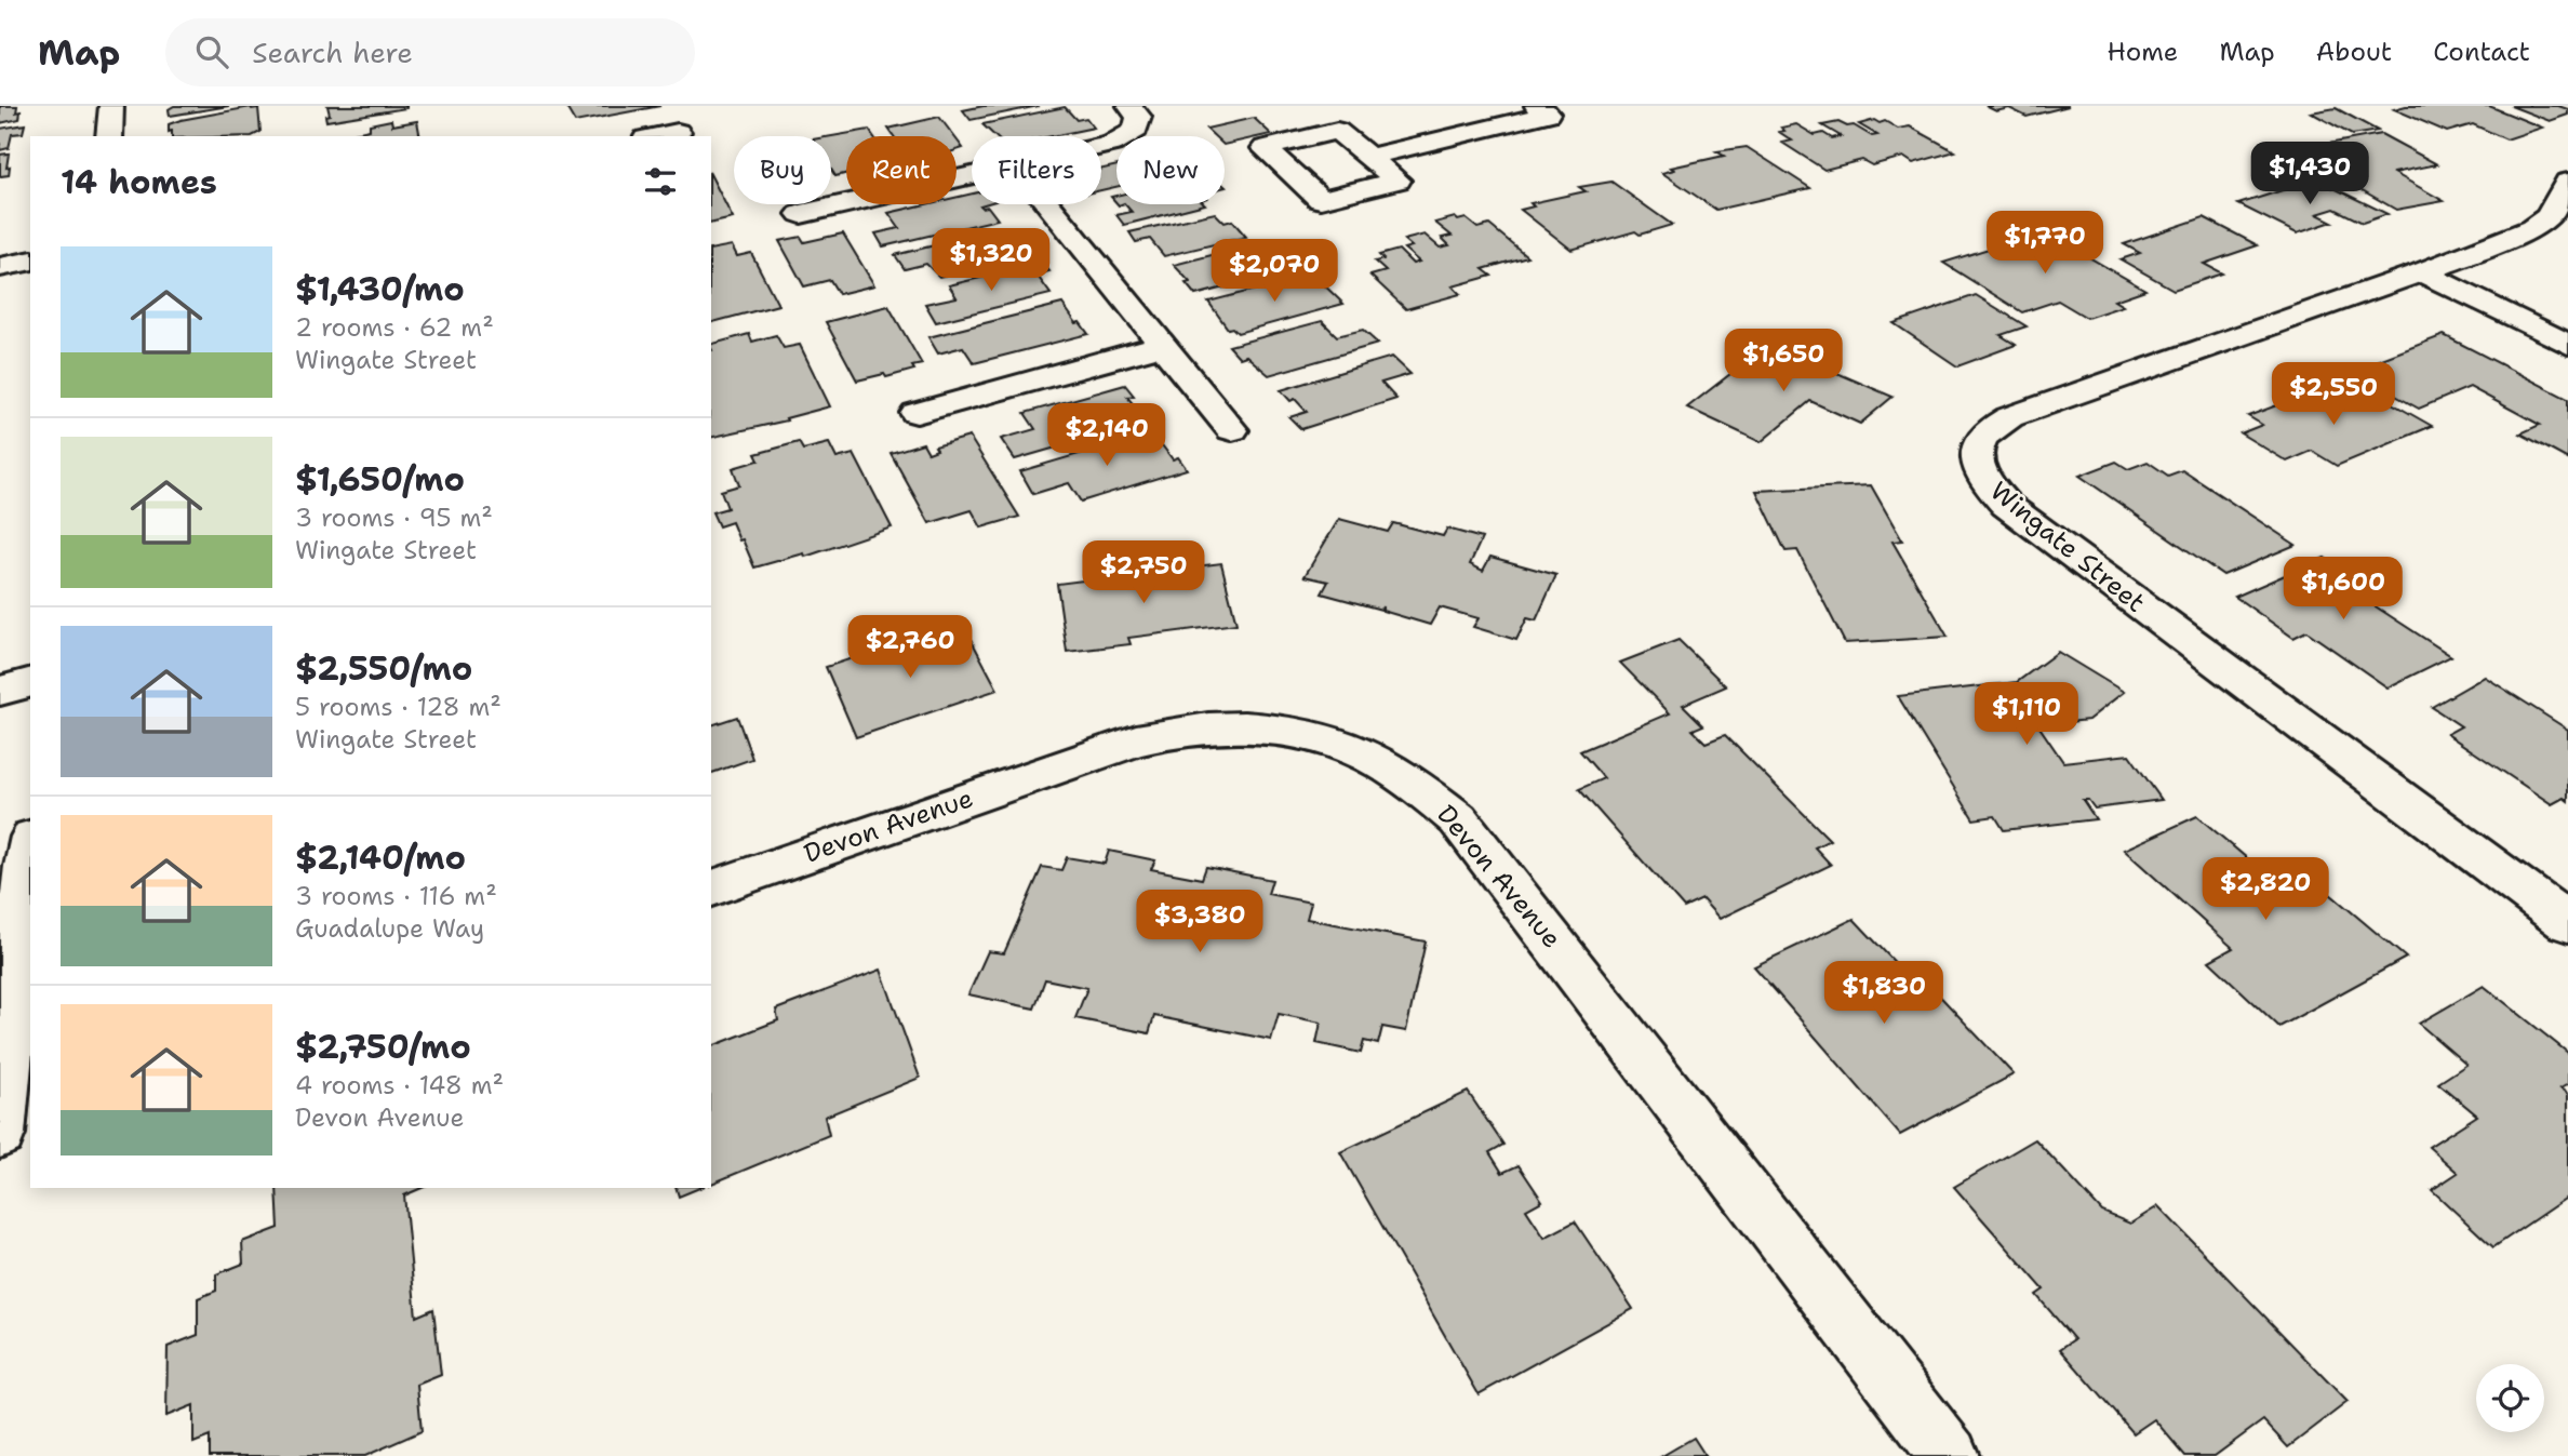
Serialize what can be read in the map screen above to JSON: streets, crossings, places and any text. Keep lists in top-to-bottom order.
{
  "streets": {
    "street": ["Wingate Street", "Devon Avenue"]
  },
  "page": {
    "header": "Map",
    "search": "Search here",
    "nav": [
      "Home",
      "Map",
      "About",
      "Contact"
    ],
    "chip": [
      "Buy",
      "Rent",
      "Filters",
      "New"
    ],
    "heading": "14 homes",
    "price": [
      "$1,430",
      "$1,770",
      "$1,320",
      "$2,070",
      "$1,650",
      "$2,550",
      "$2,140",
      "$2,750",
      "$1,600",
      "$2,760",
      "$1,110",
      "$2,820",
      "$3,380",
      "$1,830"
    ],
    "list": [
      {
        "name": "$1,430/mo",
        "note": "2 rooms · 62 m² · Wingate Street"
      },
      {
        "name": "$1,650/mo",
        "note": "3 rooms · 95 m² · Wingate Street"
      },
      {
        "name": "$2,550/mo",
        "note": "5 rooms · 128 m² · Wingate Street"
      },
      {
        "name": "$2,140/mo",
        "note": "3 rooms · 116 m² · Guadalupe Way"
      },
      {
        "name": "$2,750/mo",
        "note": "4 rooms · 148 m² · Devon Avenue"
      }
    ]
  }
}
